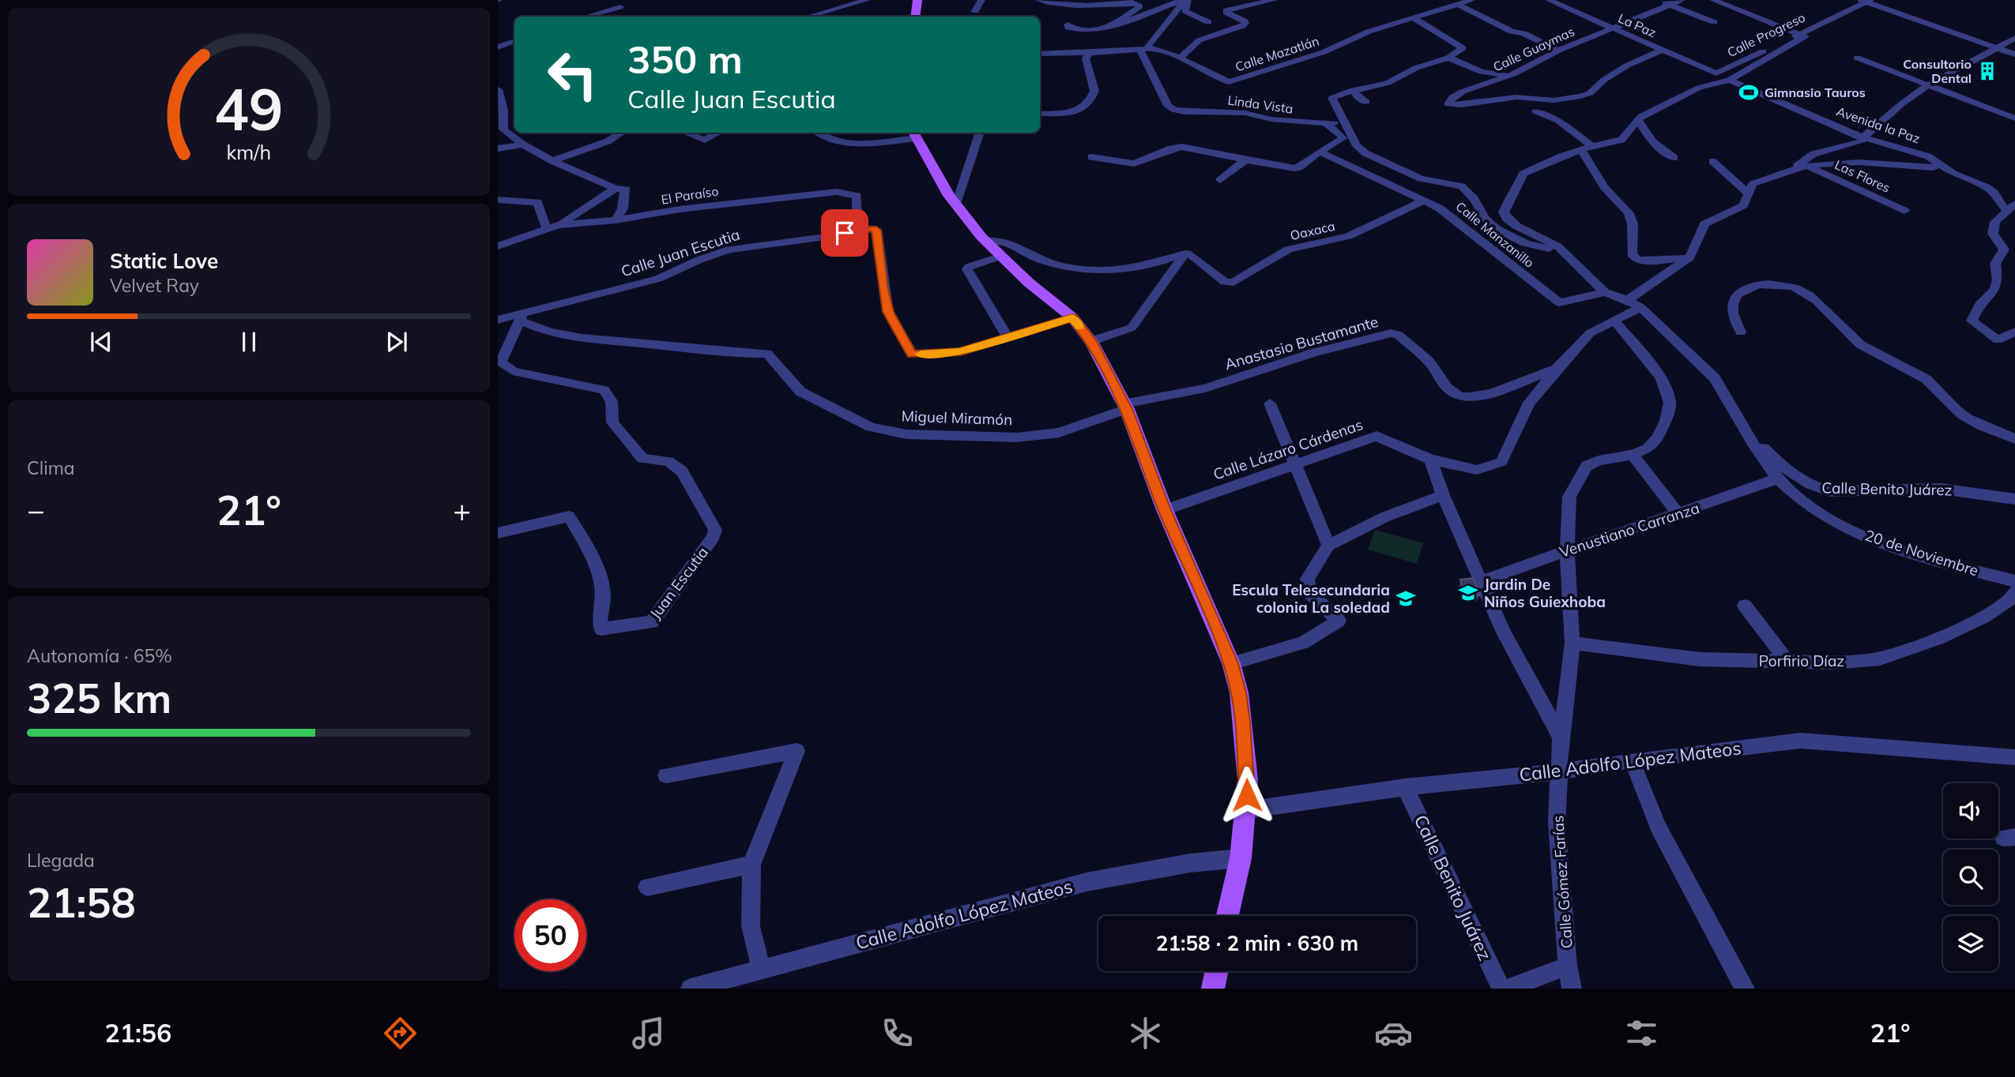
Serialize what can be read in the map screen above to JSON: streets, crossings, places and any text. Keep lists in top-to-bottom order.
{
  "streets": {
    "street": [
      "La Paz",
      "Calle Progreso",
      "Calle Guaymas",
      "Calle Mazatlán",
      "Linda Vista",
      "Avenida la Paz",
      "Las Flores",
      "El Paraíso",
      "Oaxaca",
      "Calle Manzanillo",
      "Calle Juan Escutia",
      "Anastasio Bustamante",
      "Miguel Miramón",
      "Calle Lázaro Cárdenas",
      "Calle Benito Juárez",
      "Venustiano Carranza",
      "20 de Noviembre",
      "Juan Escutia",
      "Porfirio Díaz",
      "Calle Adolfo López Mateos",
      "Calle Gómez Farías"
    ]
  },
  "crossings": [
    ["La Paz", "Calle Progreso"],
    ["La Paz", "Calle Guaymas"],
    ["Calle Progreso", "Avenida la Paz"],
    ["Calle Progreso", "Calle Manzanillo"],
    ["Calle Mazatlán", "Linda Vista"],
    ["El Paraíso", "Calle Juan Escutia"],
    ["Oaxaca", "Calle Manzanillo"],
    ["Calle Juan Escutia", "Miguel Miramón"],
    ["Calle Juan Escutia", "Juan Escutia"],
    ["Anastasio Bustamante", "Miguel Miramón"],
    ["Anastasio Bustamante", "Calle Lázaro Cárdenas"],
    ["Miguel Miramón", "Juan Escutia"],
    ["Calle Lázaro Cárdenas", "Calle Gómez Farías"],
    ["Calle Benito Juárez", "Calle Adolfo López Mateos"],
    ["Venustiano Carranza", "20 de Noviembre"],
    ["Venustiano Carranza", "Calle Gómez Farías"],
    ["Porfirio Díaz", "Calle Gómez Farías"],
    ["Calle Adolfo López Mateos", "Calle Gómez Farías"]
  ],
  "places": {
    "building": ["Consultorio Dental"],
    "sports": ["Gimnasio Tauros"],
    "school or university": ["Jardin De Niños Guiexhoba", "Escula Telesecundaria colonia La soledad"]
  },
  "page": {
    "turn": ["350 m", "Calle Juan Escutia"],
    "song": ["Static Love", "Velvet Ray"],
    "tile": [
      "Clima",
      ["Autonomía · 65%", "325 km"],
      ["Llegada", "21:58"]
    ],
    "heat": ["−", "21°", "+"],
    "limit": "50",
    "trip": "21:58 · 2 min · 630 m",
    "tabs": ["21:56", "21°"],
    "gauge": ["49", "km/h"]
  }
}
